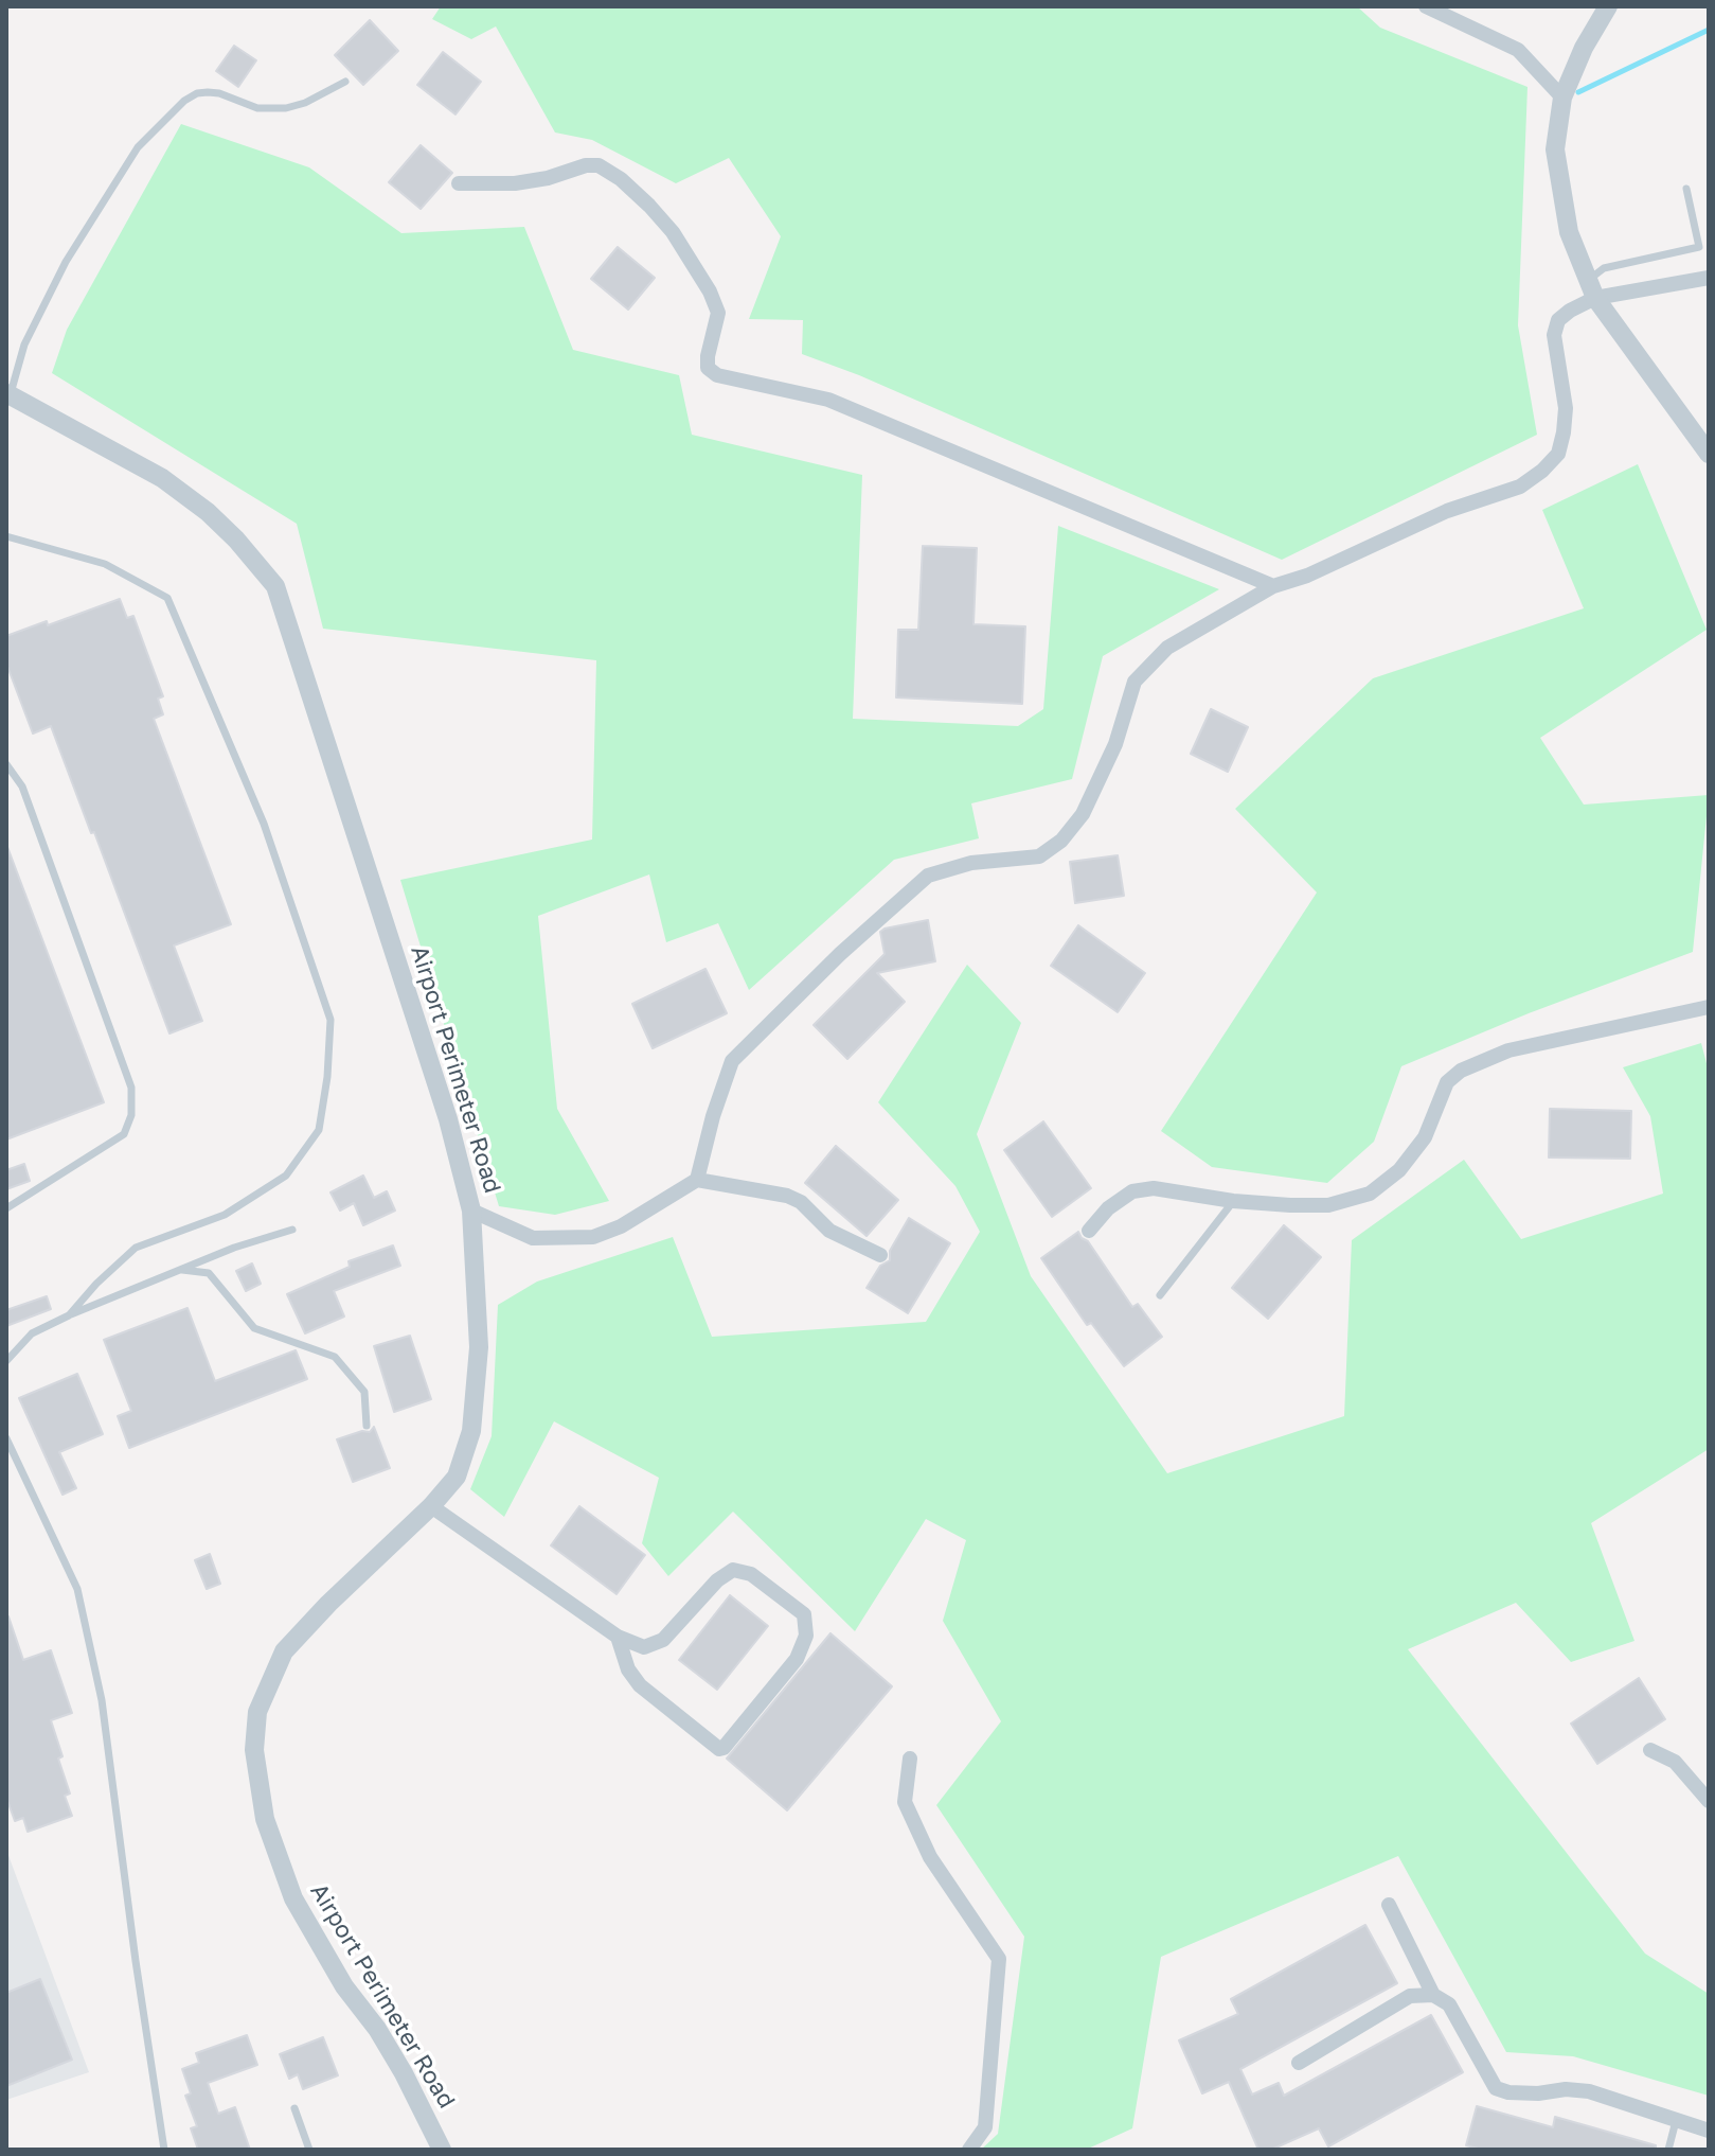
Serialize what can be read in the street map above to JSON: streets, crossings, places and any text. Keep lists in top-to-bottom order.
{
  "streets": {
    "street": ["Airport Perimeter Road"]
  }
}
